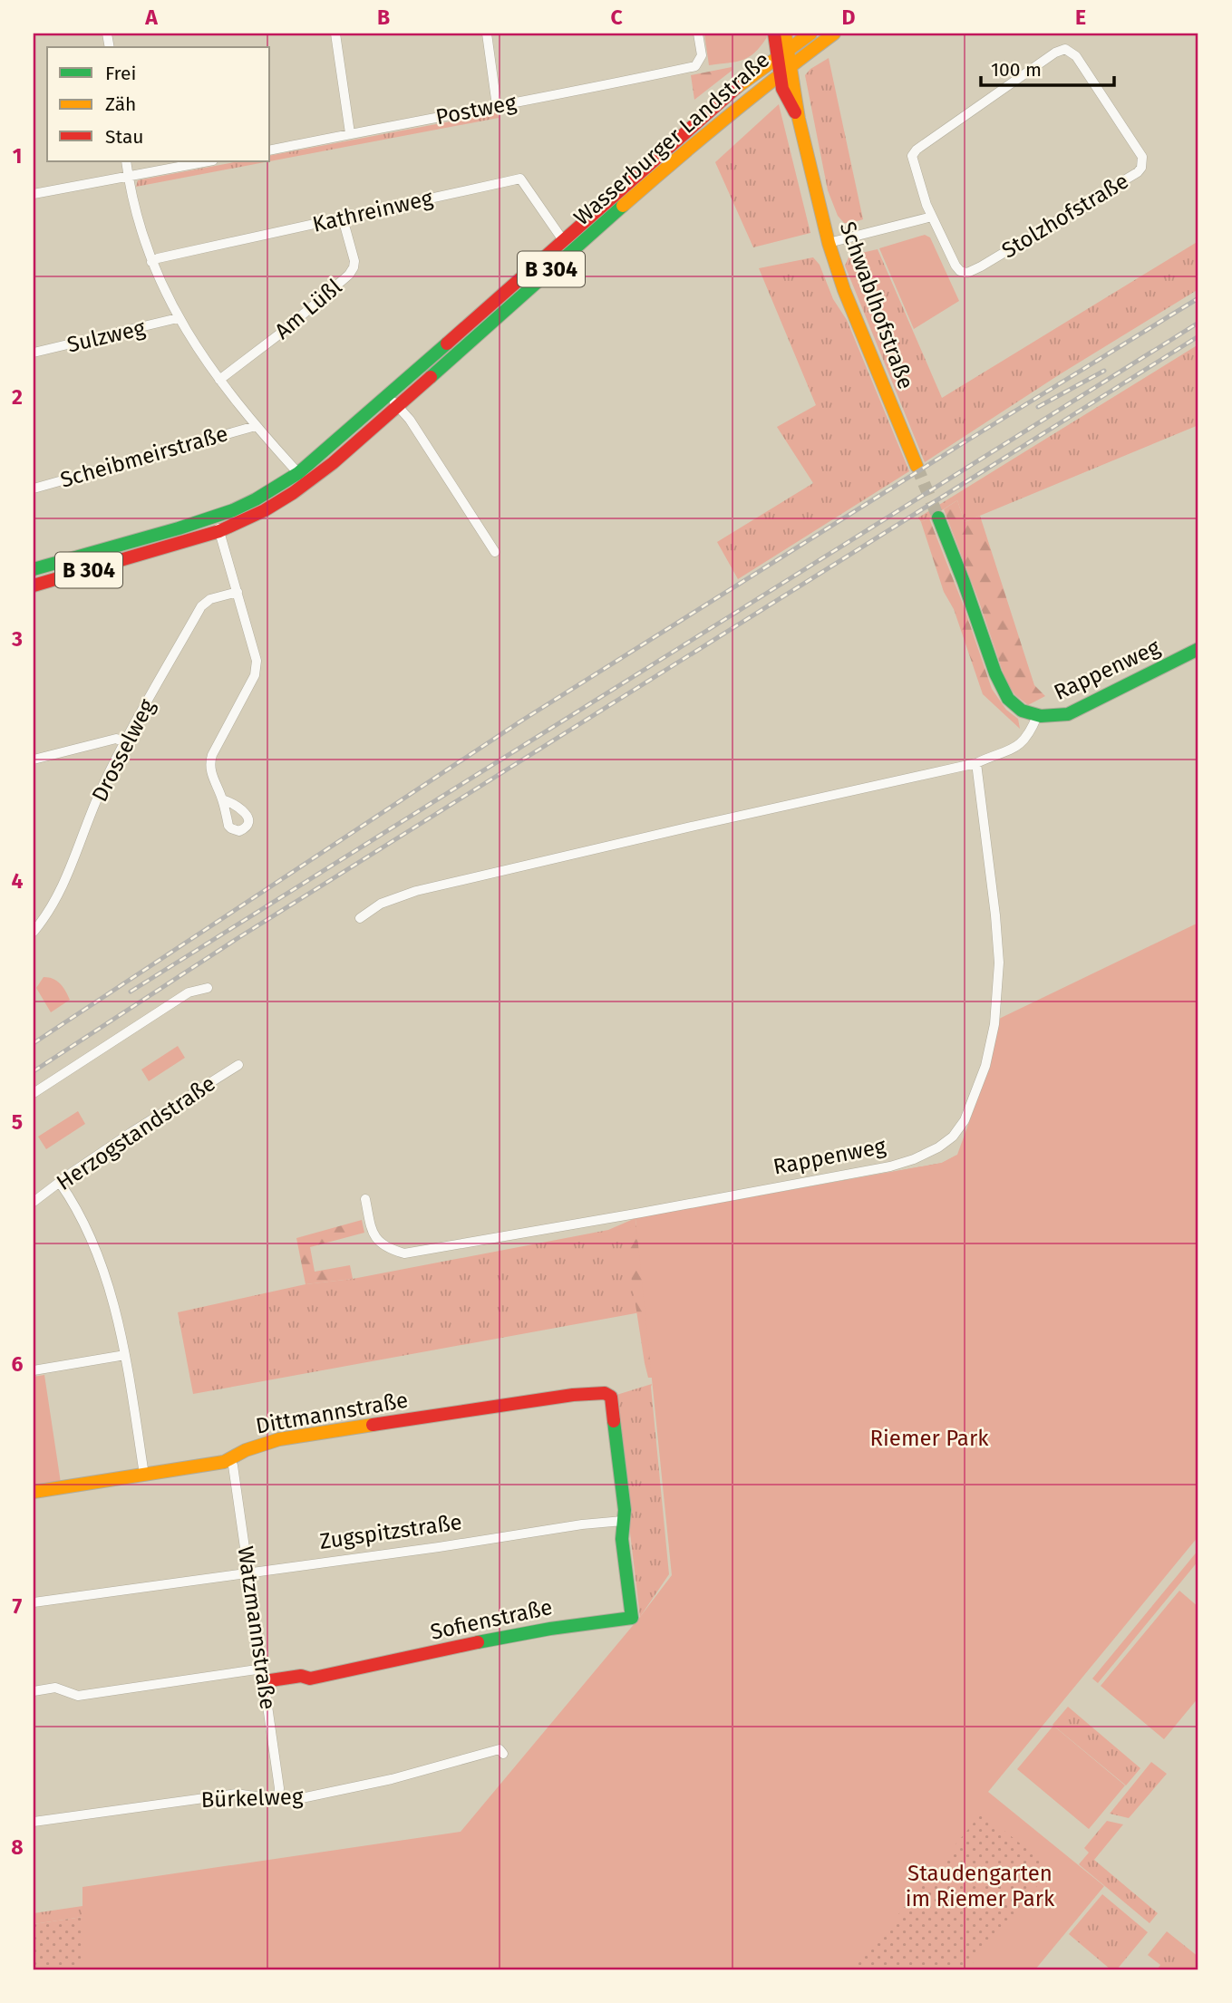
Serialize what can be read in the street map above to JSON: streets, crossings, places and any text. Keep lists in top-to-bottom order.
{
  "streets": {
    "street": [
      "Postweg",
      "Wasserburger Landstraße",
      "Kathreinweg",
      "Stolzhofstraße",
      "B 304",
      "Schwablhofstraße",
      "Am Lüßl",
      "Sulzweg",
      "Scheibmeirstraße",
      "Rappenweg",
      "Drosselweg",
      "Herzogstandstraße",
      "Dittmannstraße",
      "Zugspitzstraße",
      "Sofienstraße",
      "Watzmannstraße",
      "Bürkelweg"
    ]
  },
  "crossings": [
    ["Wasserburger Landstraße", "Kathreinweg"],
    ["Wasserburger Landstraße", "Schwablhofstraße"],
    ["Kathreinweg", "Am Lüßl"],
    ["Dittmannstraße", "Zugspitzstraße"],
    ["Dittmannstraße", "Sofienstraße"],
    ["Dittmannstraße", "Watzmannstraße"],
    ["Zugspitzstraße", "Sofienstraße"],
    ["Zugspitzstraße", "Watzmannstraße"],
    ["Sofienstraße", "Watzmannstraße"],
    ["Watzmannstraße", "Bürkelweg"]
  ],
  "parks": ["Riemer Park", "Staudengarten im Riemer Park"],
  "legend": ["Frei", "Zäh", "Stau"],
  "scale_bar": "100 m",
  "grid": {
    "columns": [
      "A",
      "B",
      "C",
      "D",
      "E"
    ],
    "rows": [
      "1",
      "2",
      "3",
      "4",
      "5",
      "6",
      "7",
      "8"
    ]
  }
}
